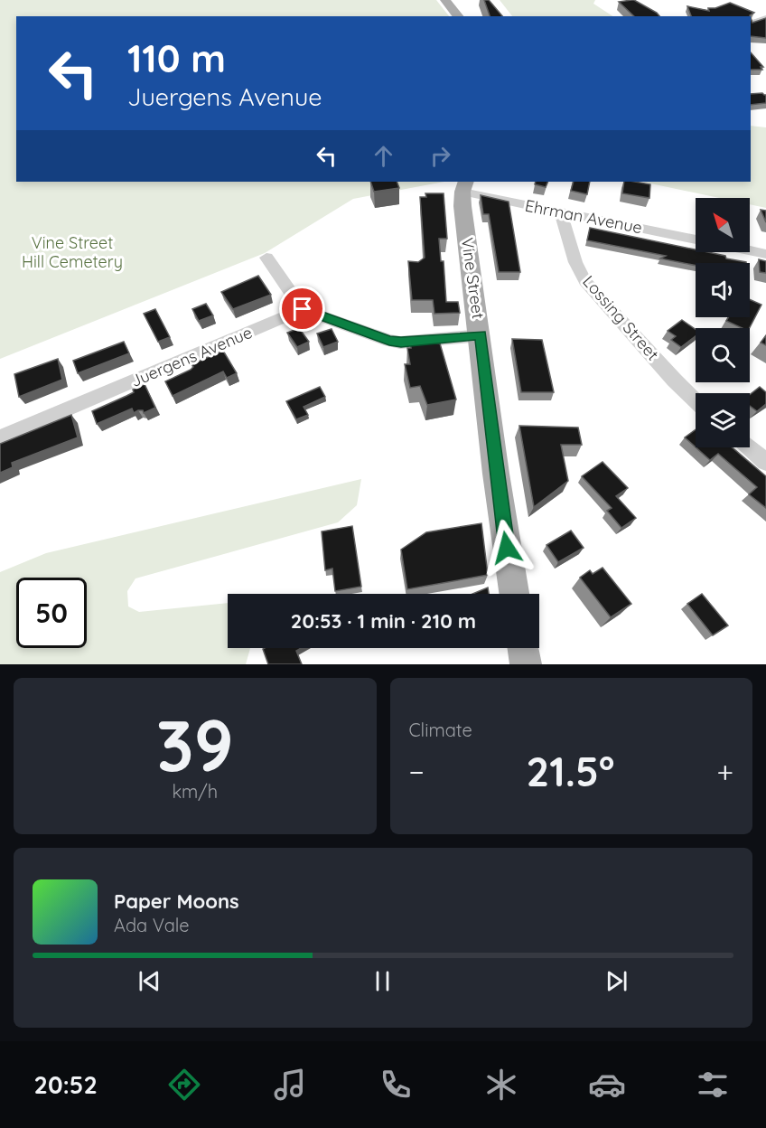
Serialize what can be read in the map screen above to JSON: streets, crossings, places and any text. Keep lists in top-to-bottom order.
{
  "streets": {
    "main road": ["Vine Street"],
    "street": ["Ehrman Avenue", "Lossing Street", "Juergens Avenue"]
  },
  "crossings": [
    ["Ehrman Avenue", "Vine Street"],
    ["Ehrman Avenue", "Lossing Street"]
  ],
  "parks": ["Vine Street Hill Cemetery"],
  "north": "top left",
  "page": {
    "turn": ["110 m", "Juergens Avenue"],
    "limit": "50",
    "trip": "20:53 · 1 min · 210 m",
    "tile": [
      ["39", "km/h"],
      "Climate"
    ],
    "heat": ["−", "21.5°", "+"],
    "song": ["Paper Moons", "Ada Vale"],
    "tabs": "20:52"
  }
}
